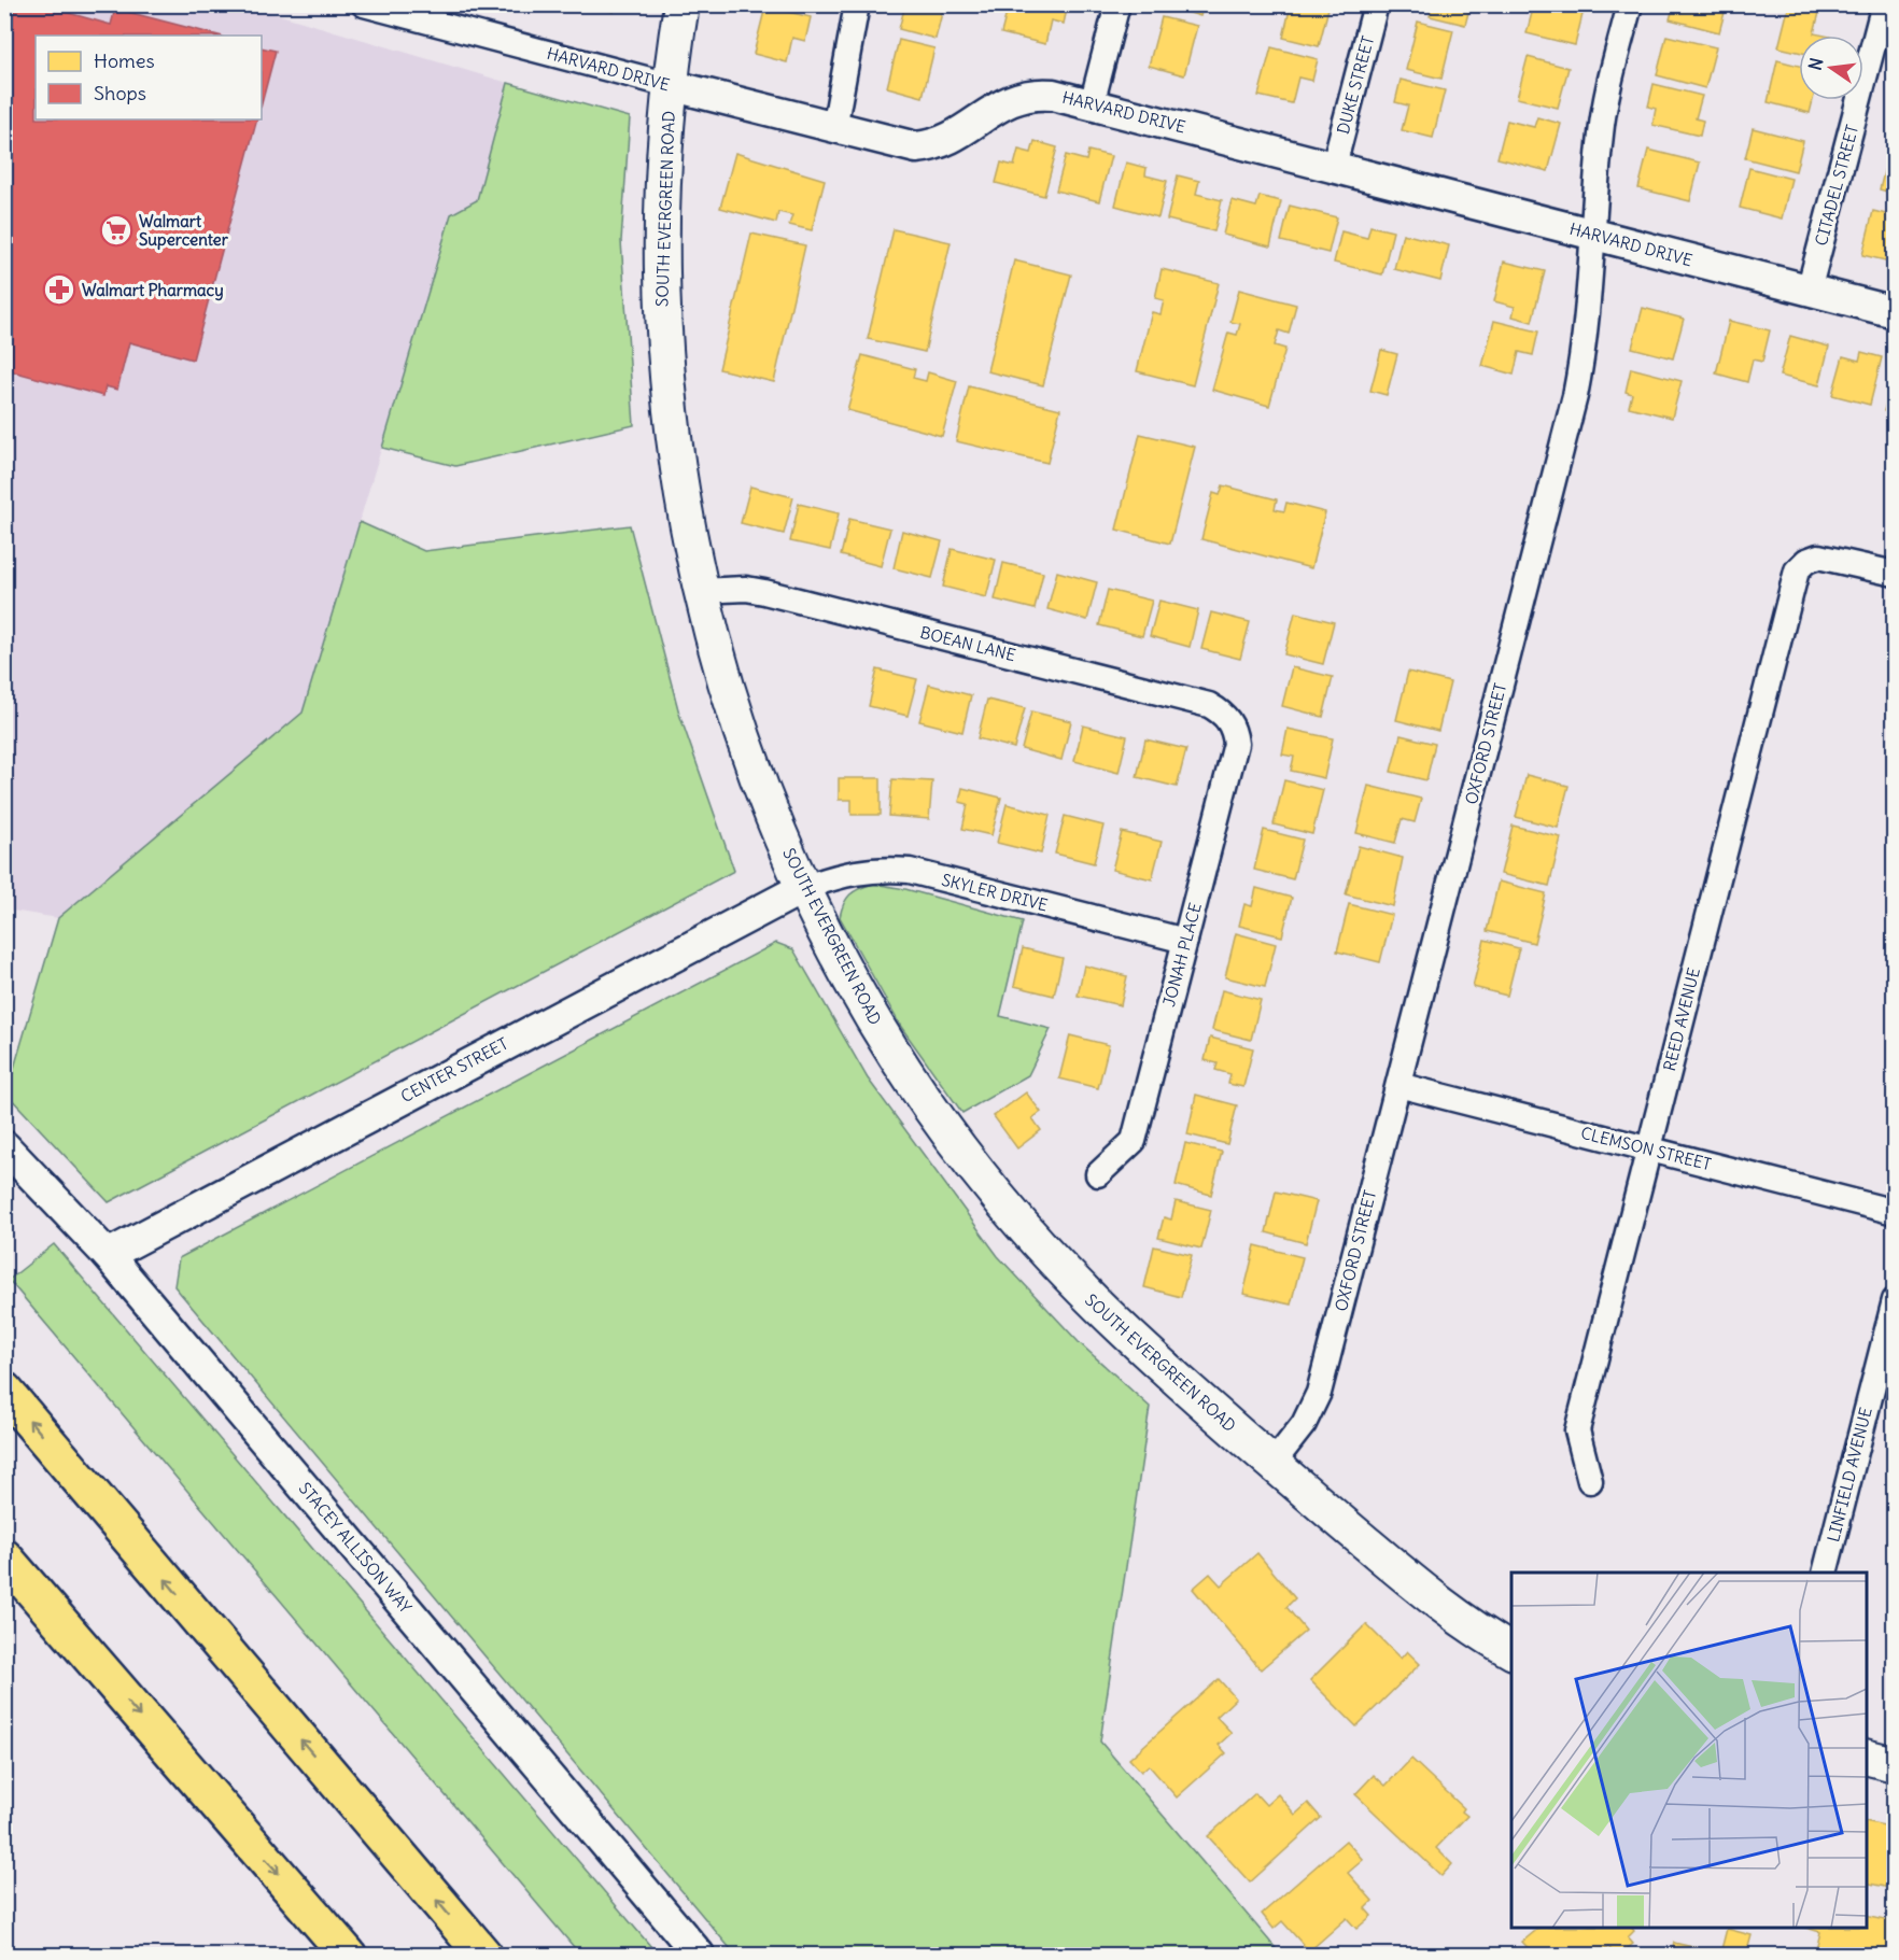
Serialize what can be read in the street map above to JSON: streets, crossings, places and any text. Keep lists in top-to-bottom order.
{
  "streets": {
    "main road": ["SOUTH EVERGREEN ROAD"],
    "street": [
      "HARVARD DRIVE",
      "DUKE STREET",
      "CITADEL STREET",
      "BOEAN LANE",
      "OXFORD STREET",
      "SKYLER DRIVE",
      "JONAH PLACE",
      "REED AVENUE",
      "CENTER STREET",
      "CLEMSON STREET",
      "LINFIELD AVENUE",
      "STACEY ALLISON WAY"
    ]
  },
  "crossings": [
    ["HARVARD DRIVE", "DUKE STREET"],
    ["HARVARD DRIVE", "CITADEL STREET"],
    ["HARVARD DRIVE", "SOUTH EVERGREEN ROAD"],
    ["HARVARD DRIVE", "OXFORD STREET"],
    ["SOUTH EVERGREEN ROAD", "BOEAN LANE"],
    ["SOUTH EVERGREEN ROAD", "OXFORD STREET"],
    ["SOUTH EVERGREEN ROAD", "SKYLER DRIVE"],
    ["SOUTH EVERGREEN ROAD", "CENTER STREET"],
    ["BOEAN LANE", "JONAH PLACE"],
    ["OXFORD STREET", "CLEMSON STREET"],
    ["SKYLER DRIVE", "JONAH PLACE"],
    ["SKYLER DRIVE", "CENTER STREET"],
    ["REED AVENUE", "CLEMSON STREET"],
    ["CENTER STREET", "STACEY ALLISON WAY"]
  ],
  "places": {
    "supermarket": ["Walmart Supercenter"],
    "pharmacy": ["Walmart Pharmacy"]
  },
  "legend": ["Homes", "Shops"],
  "north": "left"
}
